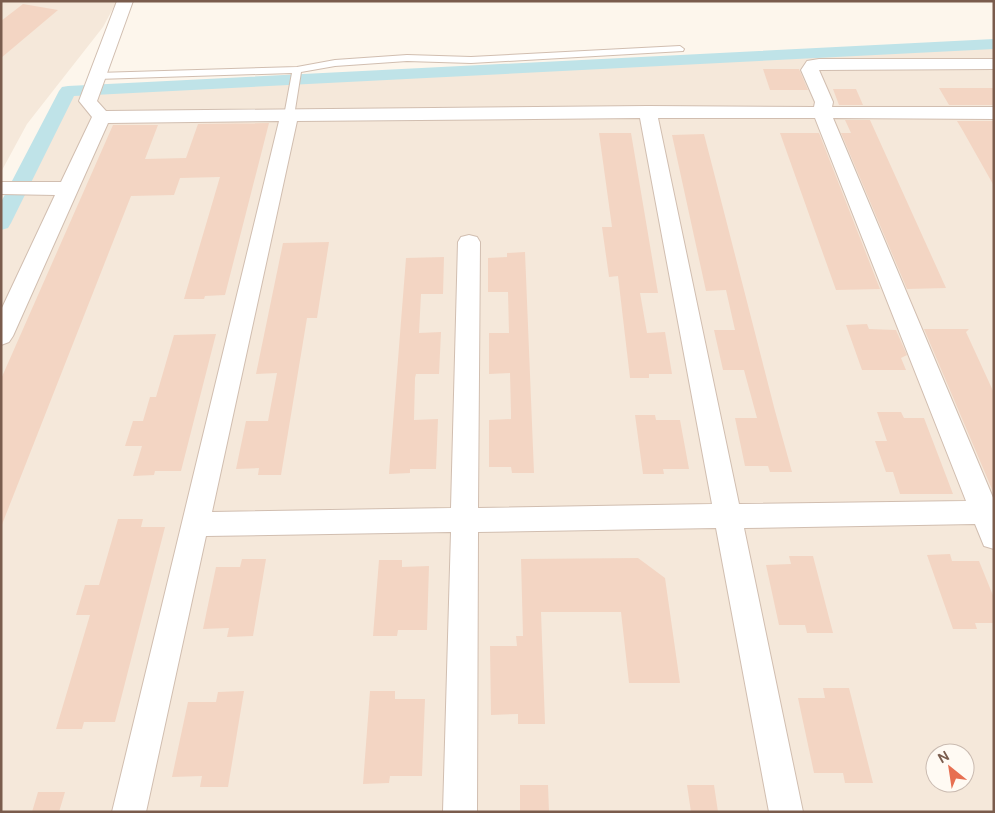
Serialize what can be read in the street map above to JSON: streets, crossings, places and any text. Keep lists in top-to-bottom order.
{
  "north": "top left"
}
